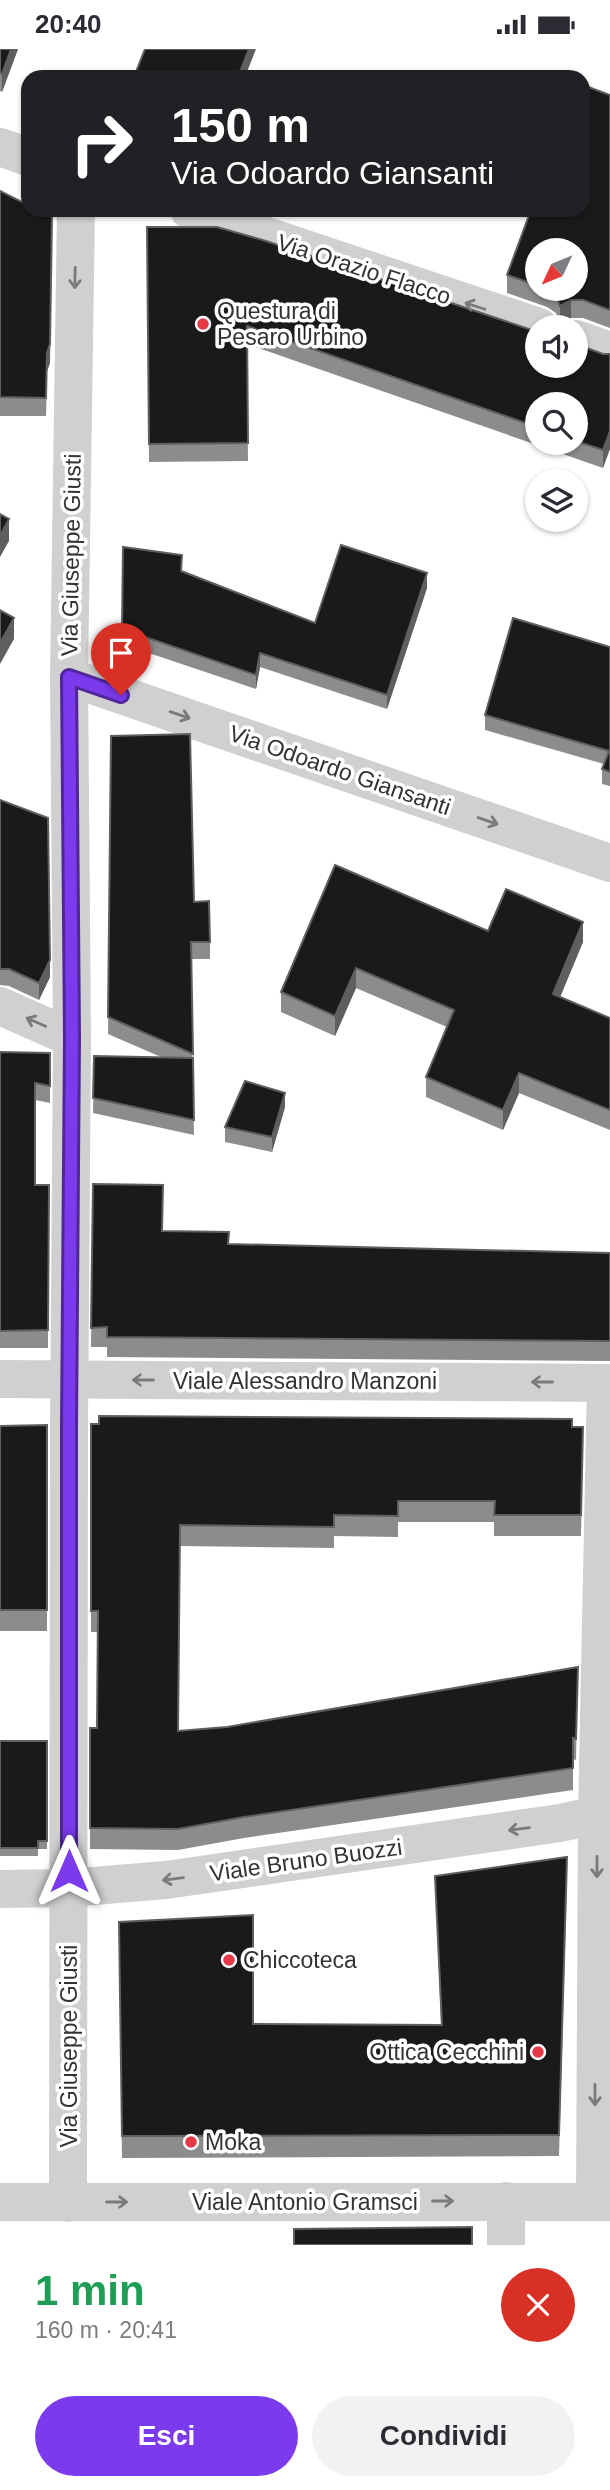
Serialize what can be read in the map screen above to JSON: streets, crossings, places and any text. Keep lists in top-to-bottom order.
{
  "streets": {
    "street": [
      "Via Orazio Flacco",
      "Via Giuseppe Giusti",
      "Via Odoardo Giansanti",
      "Viale Alessandro Manzoni",
      "Viale Bruno Buozzi",
      "Viale Antonio Gramsci"
    ]
  },
  "crossings": [
    ["Via Giuseppe Giusti", "Via Odoardo Giansanti"],
    ["Via Giuseppe Giusti", "Viale Alessandro Manzoni"],
    ["Via Giuseppe Giusti", "Viale Bruno Buozzi"],
    ["Via Giuseppe Giusti", "Viale Antonio Gramsci"]
  ],
  "one_way": [
    "Via Orazio Flacco",
    "Via Odoardo Giansanti",
    "Viale Alessandro Manzoni",
    "Viale Bruno Buozzi",
    "Viale Antonio Gramsci"
  ],
  "places": [
    "Questura di Pesaro Urbino",
    "Chiccoteca",
    "Ottica Cecchini",
    "Moka"
  ],
  "north": "bottom left",
  "page": {
    "status": "20:40",
    "turn": ["150 m", "Via Odoardo Giansanti"],
    "heading": ["1 min", "160 m · 20:41"],
    "buttons": ["Esci", "Condividi"]
  }
}
